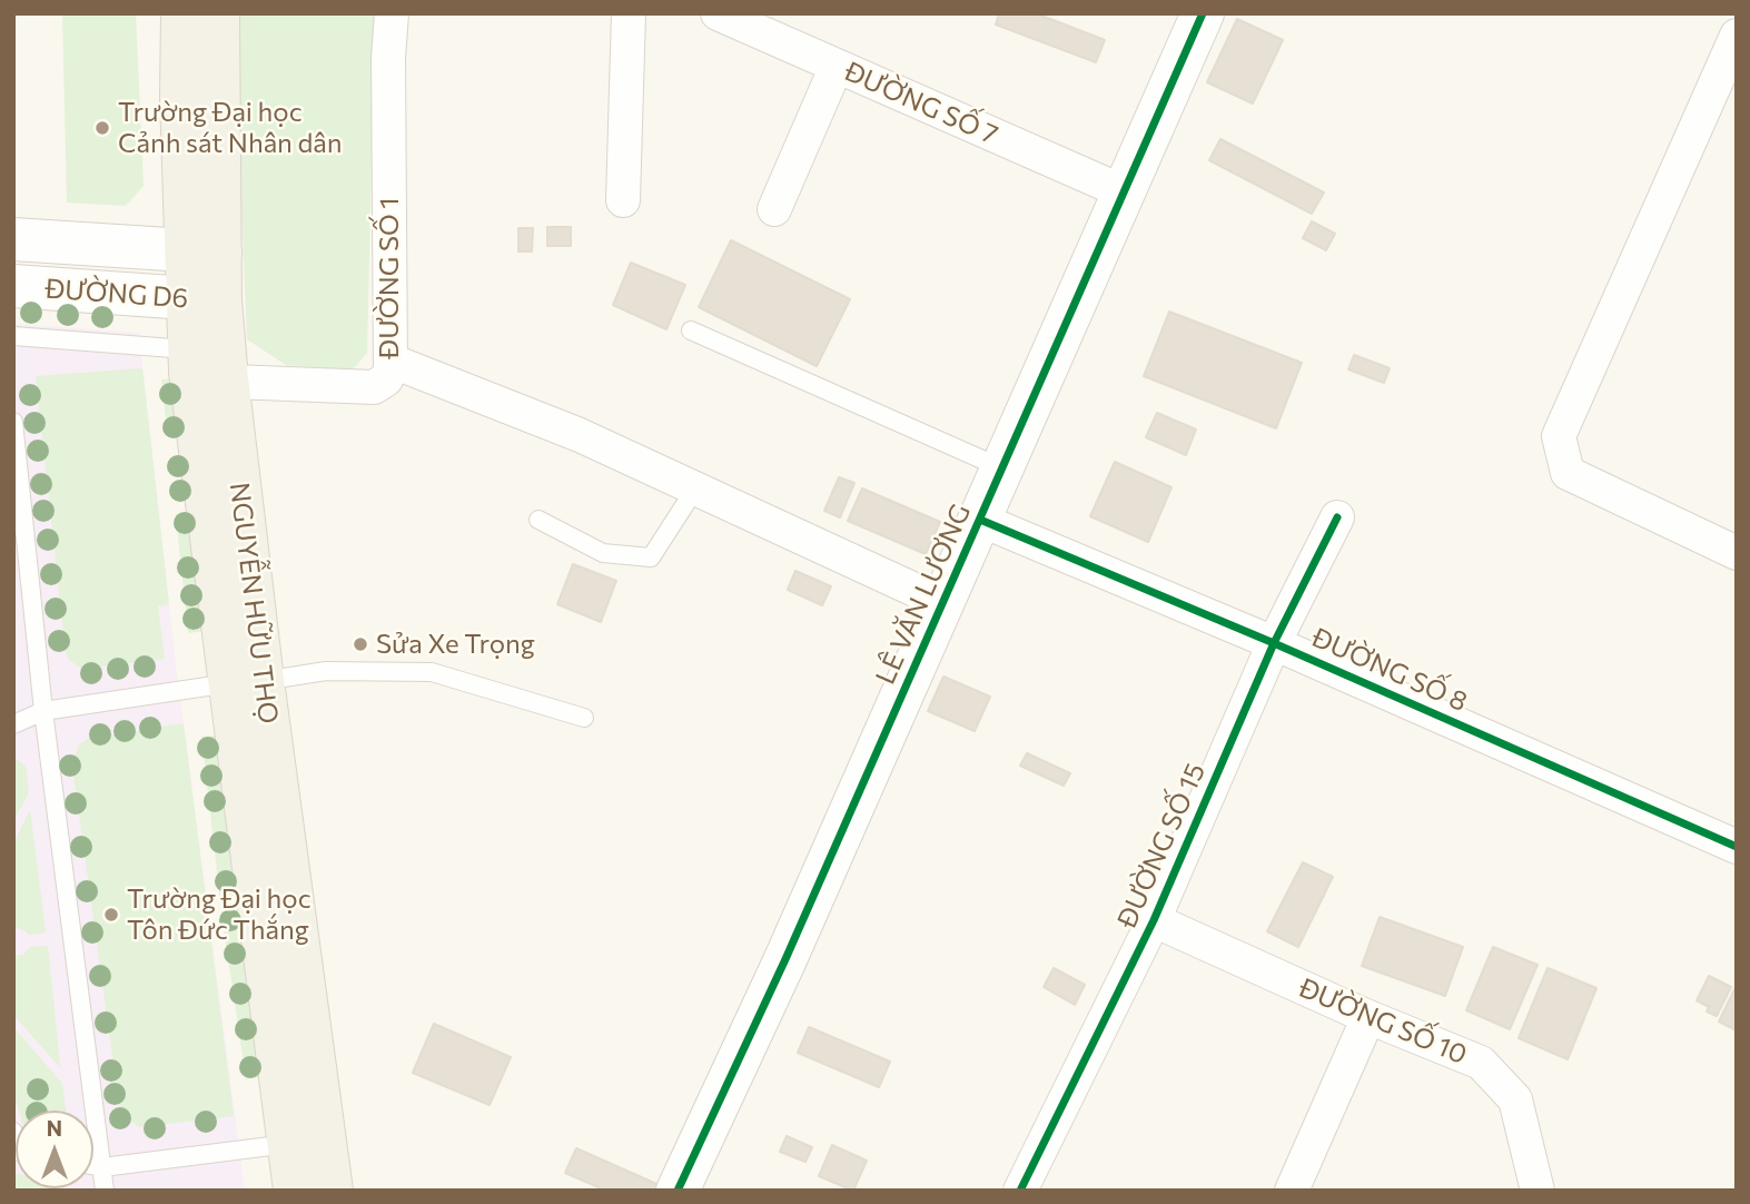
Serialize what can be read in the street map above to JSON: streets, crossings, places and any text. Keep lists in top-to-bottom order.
{
  "streets": {
    "main road": ["NGUYỄN HỮU THỌ"],
    "street": [
      "ĐƯỜNG SỐ 7",
      "ĐƯỜNG SỐ 1",
      "ĐƯỜNG D6",
      "LÊ VĂN LƯƠNG",
      "ĐƯỜNG SỐ 8",
      "ĐƯỜNG SỐ 15",
      "ĐƯỜNG SỐ 10"
    ]
  },
  "crossings": [
    ["ĐƯỜNG SỐ 7", "LÊ VĂN LƯƠNG"],
    ["ĐƯỜNG SỐ 1", "NGUYỄN HỮU THỌ"],
    ["ĐƯỜNG D6", "NGUYỄN HỮU THỌ"],
    ["LÊ VĂN LƯƠNG", "ĐƯỜNG SỐ 8"],
    ["ĐƯỜNG SỐ 8", "ĐƯỜNG SỐ 15"],
    ["ĐƯỜNG SỐ 15", "ĐƯỜNG SỐ 10"]
  ],
  "places": ["Trường Đại học Cảnh sát Nhân dân", "Sửa Xe Trọng", "Trường Đại học Tôn Đức Thắng"],
  "north": "top"
}
